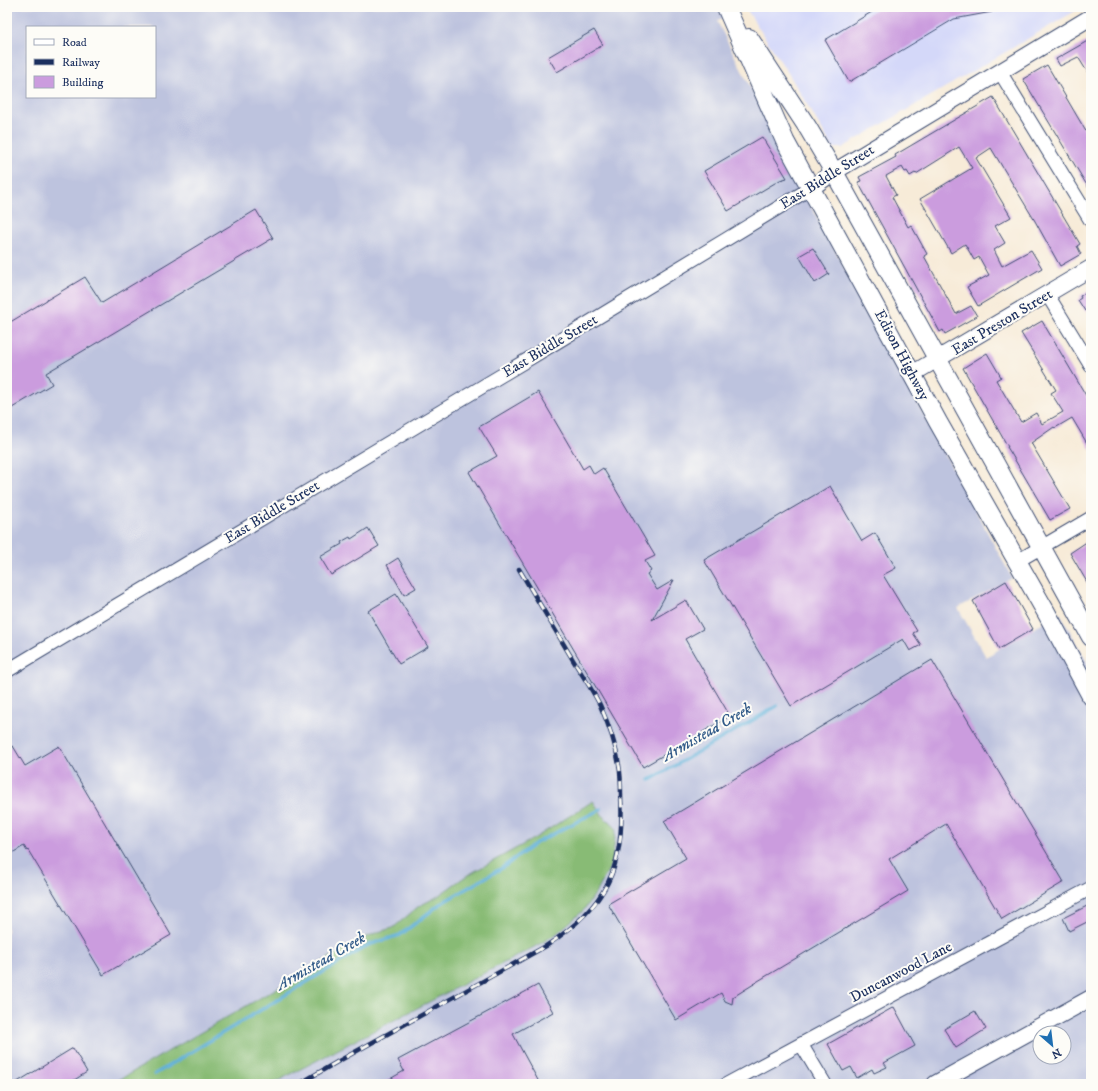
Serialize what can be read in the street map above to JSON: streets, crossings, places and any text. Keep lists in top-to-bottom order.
{
  "streets": {
    "main road": ["Edison Highway"],
    "street": ["East Biddle Street", "East Preston Street", "Duncanwood Lane"]
  },
  "crossings": [
    ["East Biddle Street", "Edison Highway"],
    ["East Preston Street", "Edison Highway"]
  ],
  "water": ["Armistead Creek"],
  "legend": ["Road", "Railway", "Building"],
  "north": "bottom right"
}
